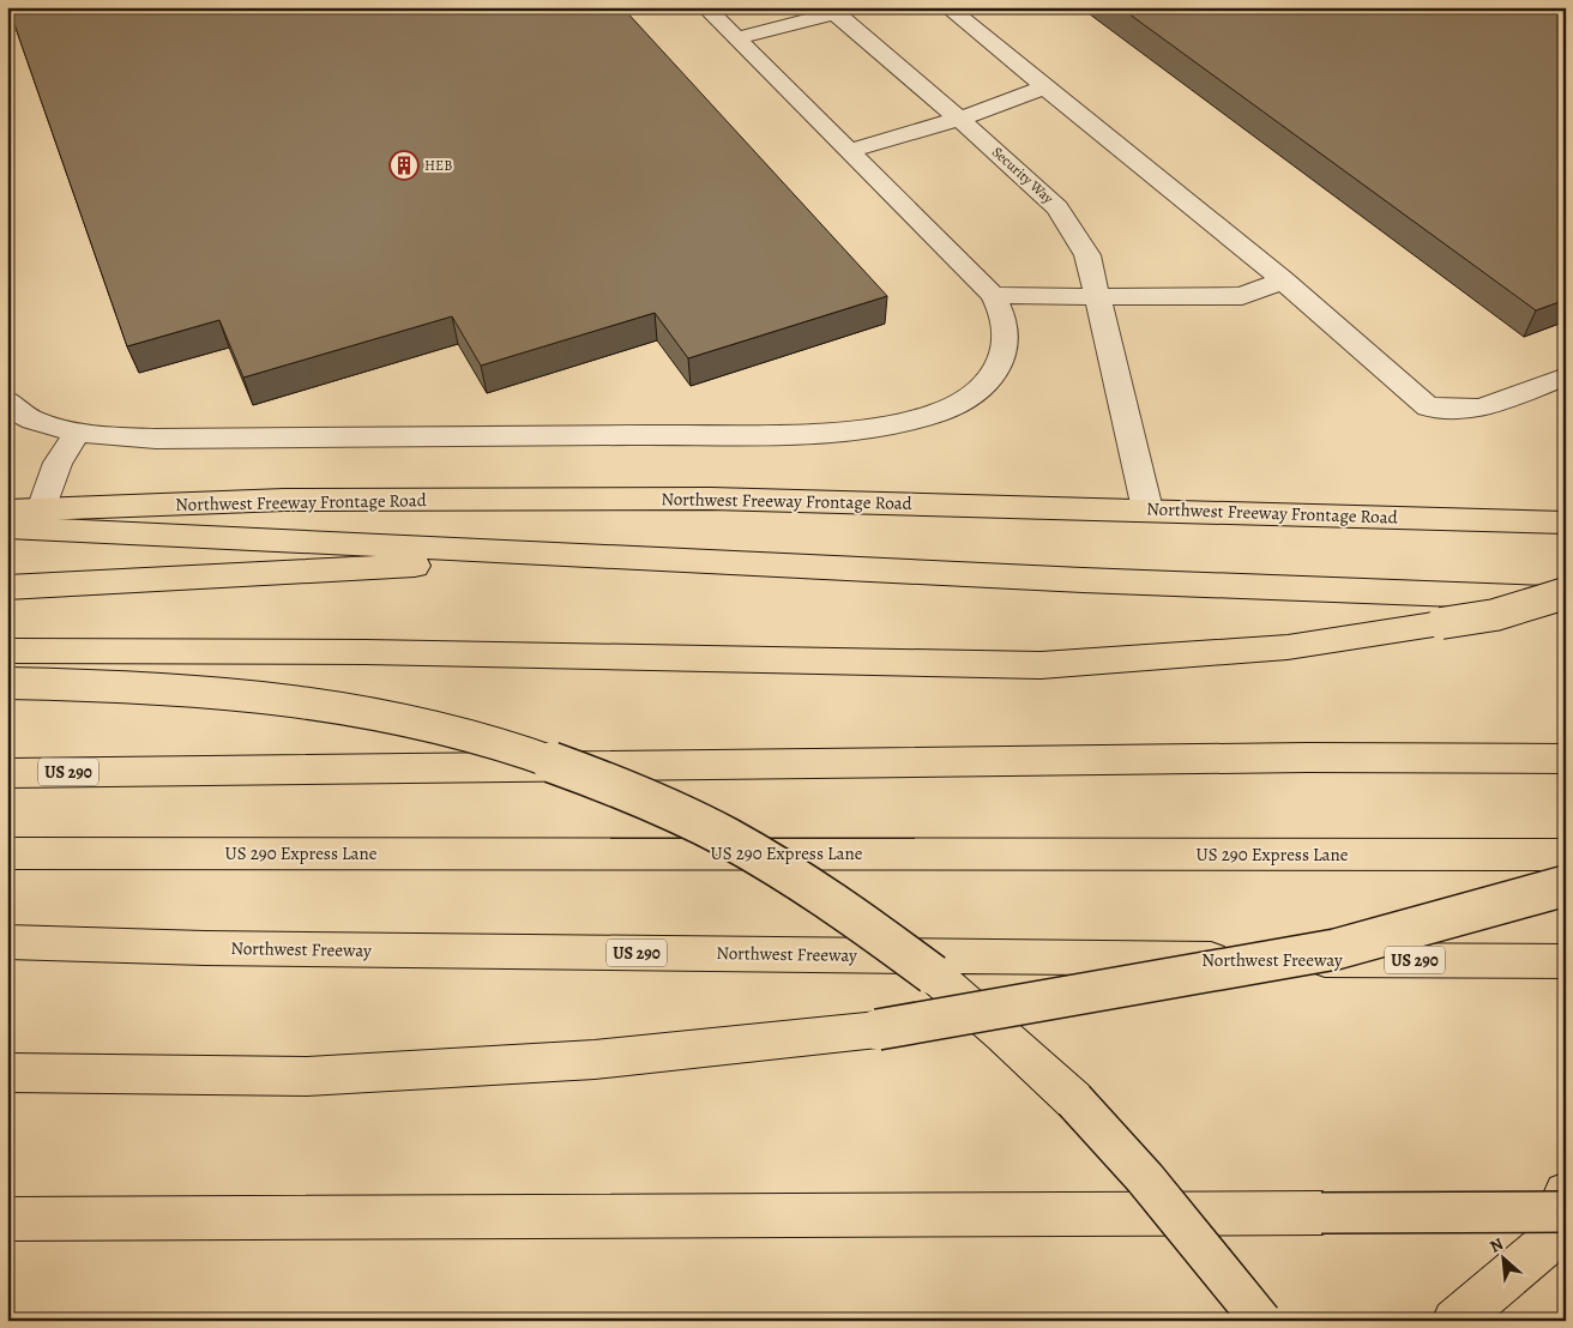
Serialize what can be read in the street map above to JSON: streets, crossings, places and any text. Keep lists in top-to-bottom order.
{
  "streets": {
    "main road": [
      "Northwest Freeway Frontage Road",
      "US 290",
      "US 290 Express Lane",
      "Northwest Freeway"
    ],
    "street": ["Security Way"]
  },
  "crossings": [
    ["Security Way", "Northwest Freeway Frontage Road"]
  ],
  "places": {
    "building": ["HEB"]
  },
  "north": "top left"
}
